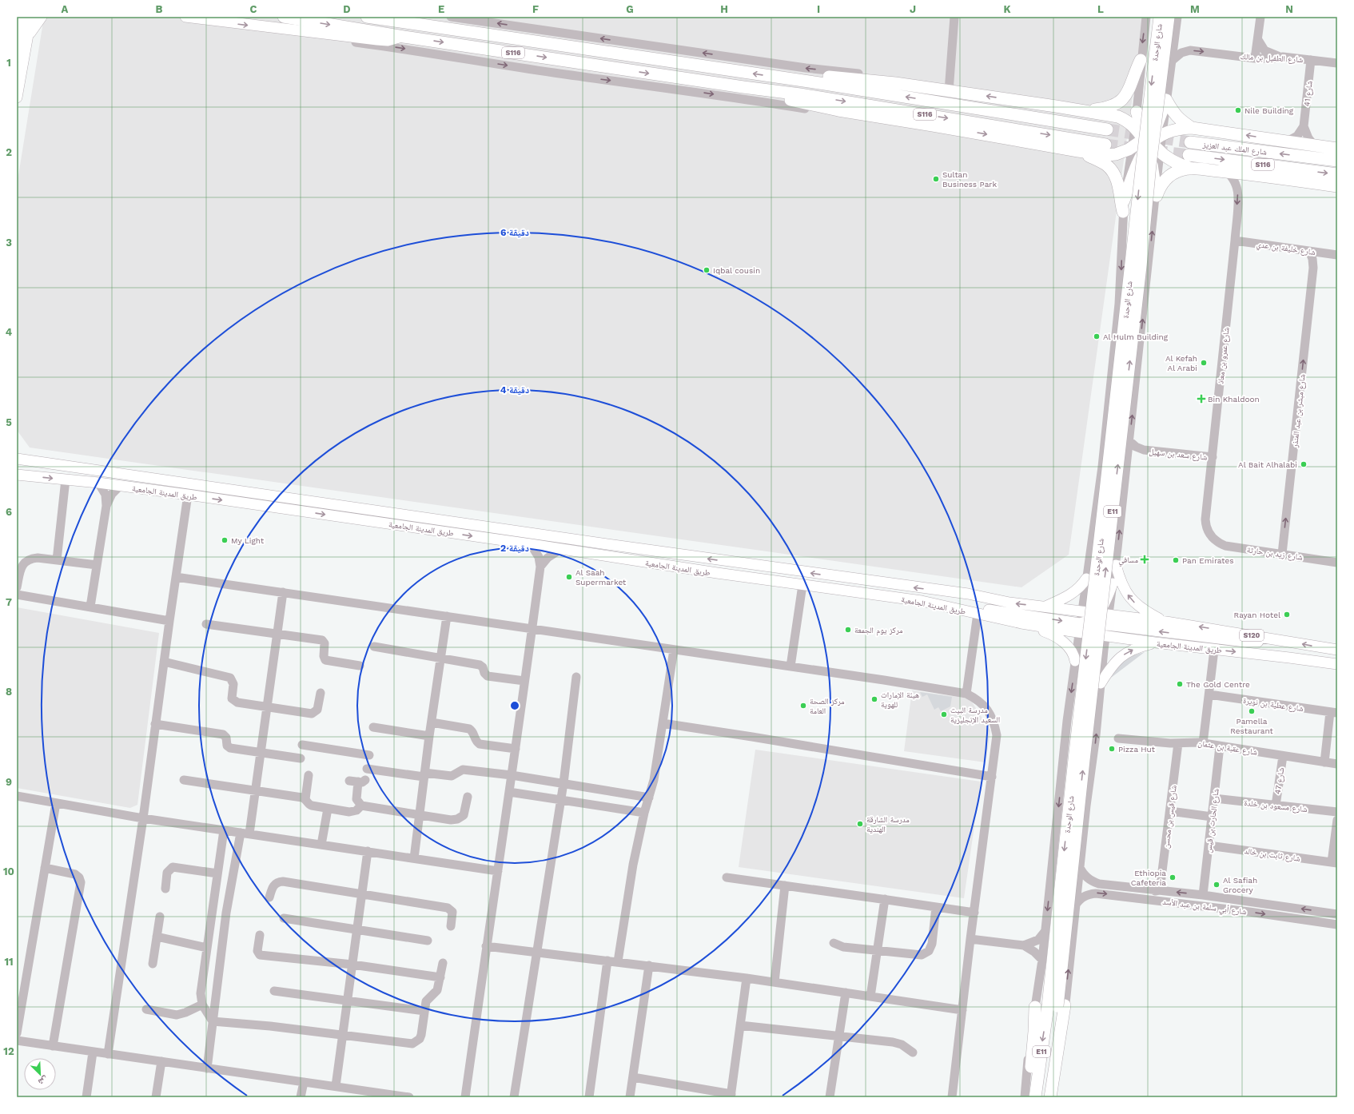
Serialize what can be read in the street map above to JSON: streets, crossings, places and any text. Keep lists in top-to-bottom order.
{
  "streets": {
    "highway": [
      "شارع الوحدة",
      "S116",
      "شارع الملك عبد العزيز",
      "E11"
    ],
    "main road": ["طريق المدينة الجامعية", "S120"],
    "street": [
      "شارع الطفيل بن مالك",
      "شارع 41",
      "شارع خليفة بن عدي",
      "شارع عمرو بن معاذ",
      "شارع مبشر بن عبد المنذر",
      "شارع سعد بن سهيل",
      "شارع زيد بن حارثة",
      "شارع عطية بن نويرة",
      "شارع عقبة بن عثمان",
      "شارع 47",
      "شارع مسعود بن خلدة",
      "شارع قيس بن محسن",
      "شارع الحارث بن قيس",
      "شارع ثابت بن خالد",
      "شارع أبي سلمة بن عبد الأسد"
    ]
  },
  "crossings": [
    ["شارع الطفيل بن مالك", "شارع 41"],
    ["شارع خليفة بن عدي", "شارع عمرو بن معاذ"],
    ["شارع خليفة بن عدي", "شارع مبشر بن عبد المنذر"],
    ["شارع عمرو بن معاذ", "شارع سعد بن سهيل"],
    ["شارع عمرو بن معاذ", "شارع زيد بن حارثة"],
    ["شارع مبشر بن عبد المنذر", "شارع زيد بن حارثة"],
    ["شارع عقبة بن عثمان", "شارع 47"],
    ["شارع عقبة بن عثمان", "شارع قيس بن محسن"],
    ["شارع عقبة بن عثمان", "شارع الحارث بن قيس"],
    ["شارع 47", "شارع مسعود بن خلدة"],
    ["شارع مسعود بن خلدة", "شارع الحارث بن قيس"],
    ["شارع قيس بن محسن", "شارع أبي سلمة بن عبد الأسد"],
    ["شارع الحارث بن قيس", "شارع ثابت بن خالد"],
    ["شارع الحارث بن قيس", "شارع أبي سلمة بن عبد الأسد"]
  ],
  "one_way": ["شارع الطفيل بن مالك", "شارع مبشر بن عبد المنذر"],
  "places": {
    "other": [
      "Nile Building",
      "Sultan Business Park",
      "Iqbal cousin",
      "Al Hulm Building",
      "Al Kefah Al Arabi",
      "Al Bait Alhalabi",
      "My Light",
      "Pan Emirates",
      "Al Saah Supermarket",
      "Rayan Hotel",
      "مركز يوم الجمعة",
      "The Gold Centre",
      "هيئة الإمارات للهوية",
      "مركز الصحة العامة",
      "Pamella Restaurant",
      "مدرسة البيت السعيد الإنجليزية",
      "Pizza Hut",
      "مدرسة الشارقة الهندية",
      "Ethiopia Cafeteria",
      "Al Safiah Grocery"
    ],
    "health": ["Bin Khaldoon", "مسافي"]
  },
  "north": "bottom right",
  "grid": {
    "columns": [
      "A",
      "B",
      "C",
      "D",
      "E",
      "F",
      "G",
      "H",
      "I",
      "J",
      "K",
      "L",
      "M",
      "N"
    ],
    "rows": [
      "1",
      "2",
      "3",
      "4",
      "5",
      "6",
      "7",
      "8",
      "9",
      "10",
      "11",
      "12"
    ]
  },
  "rings": ["6 دقيقة", "4 دقيقة", "2 دقيقة"]
}
